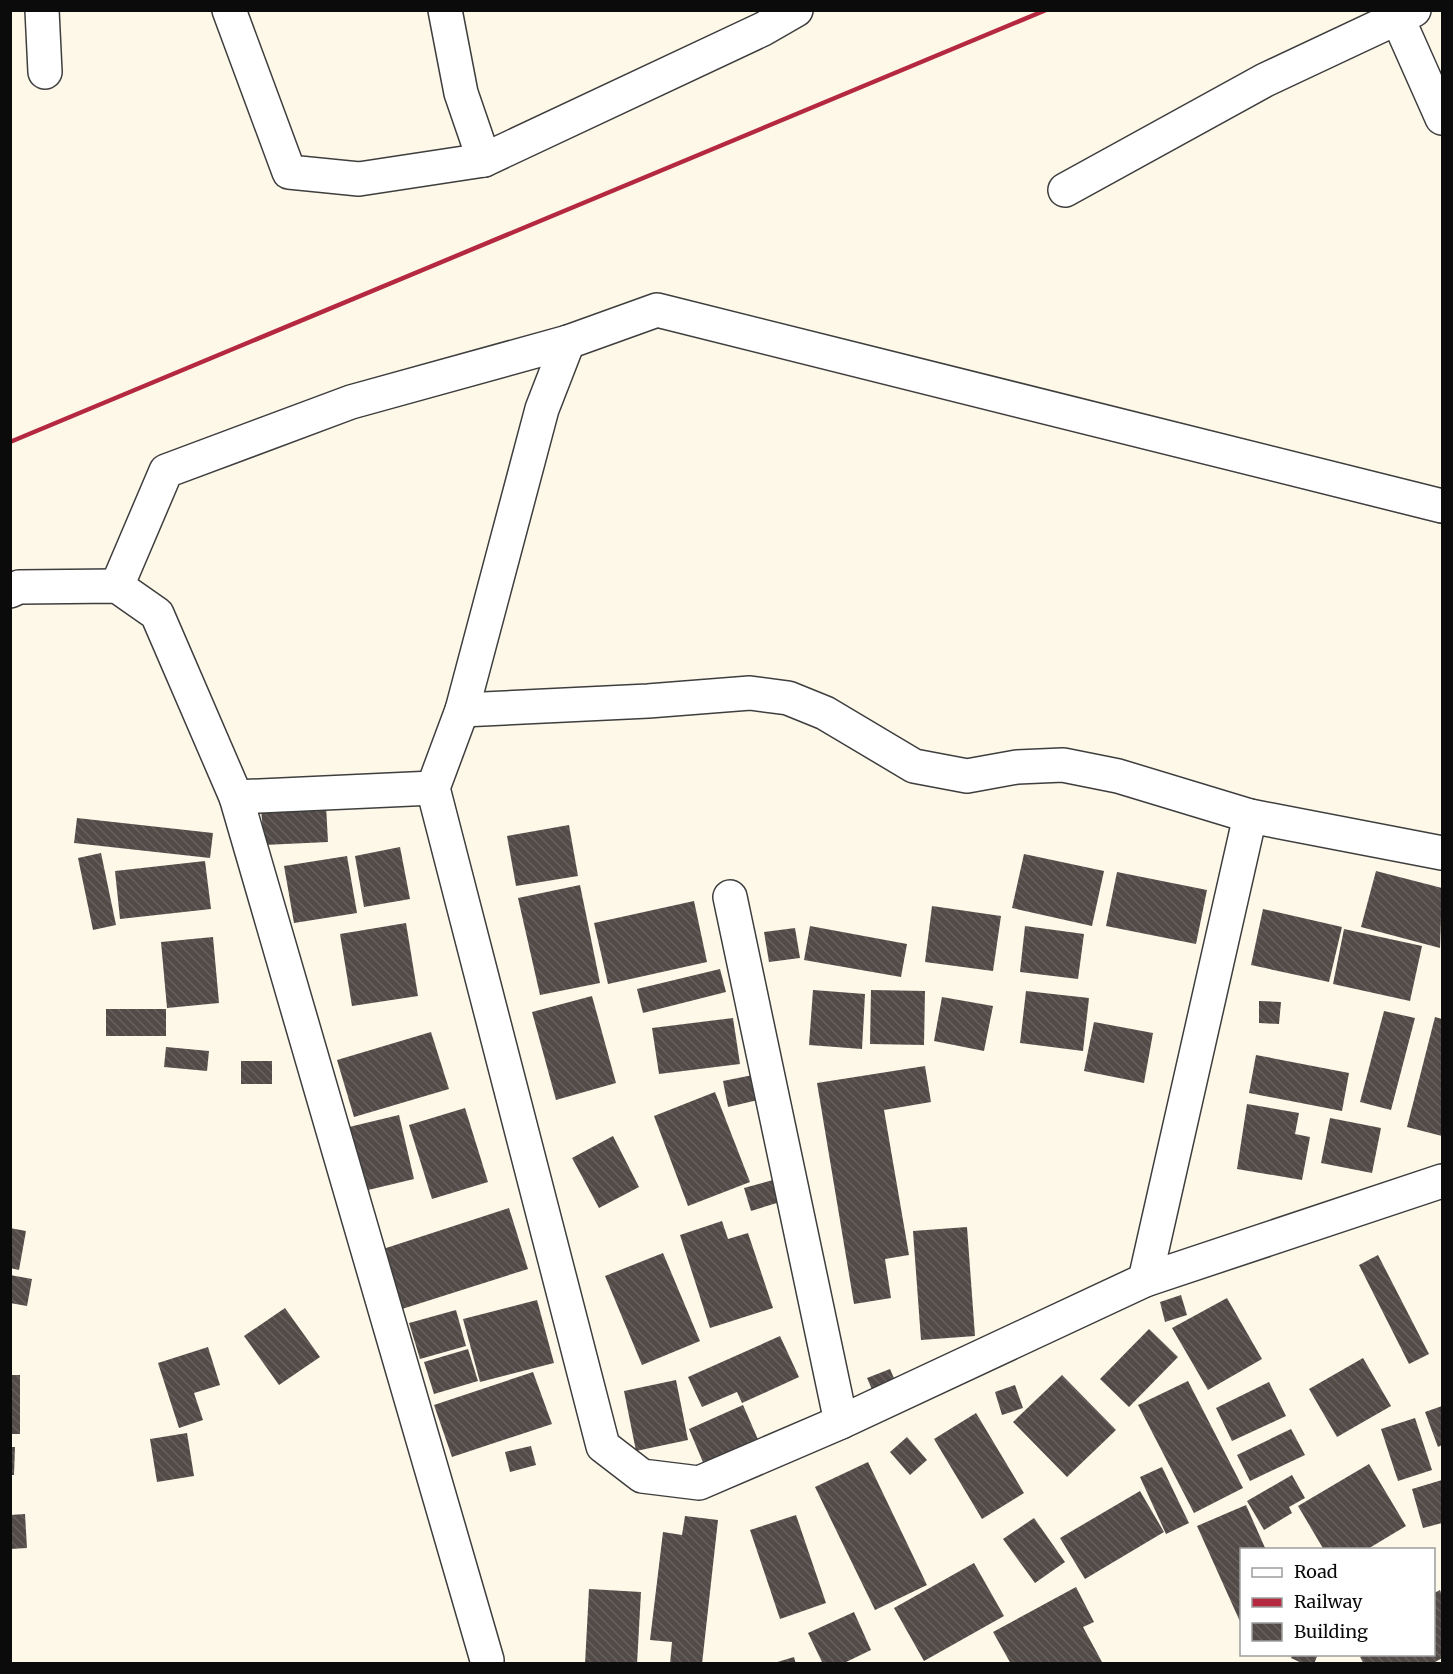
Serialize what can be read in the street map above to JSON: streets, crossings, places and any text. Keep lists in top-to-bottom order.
{
  "legend": ["Road", "Railway", "Building"]
}
